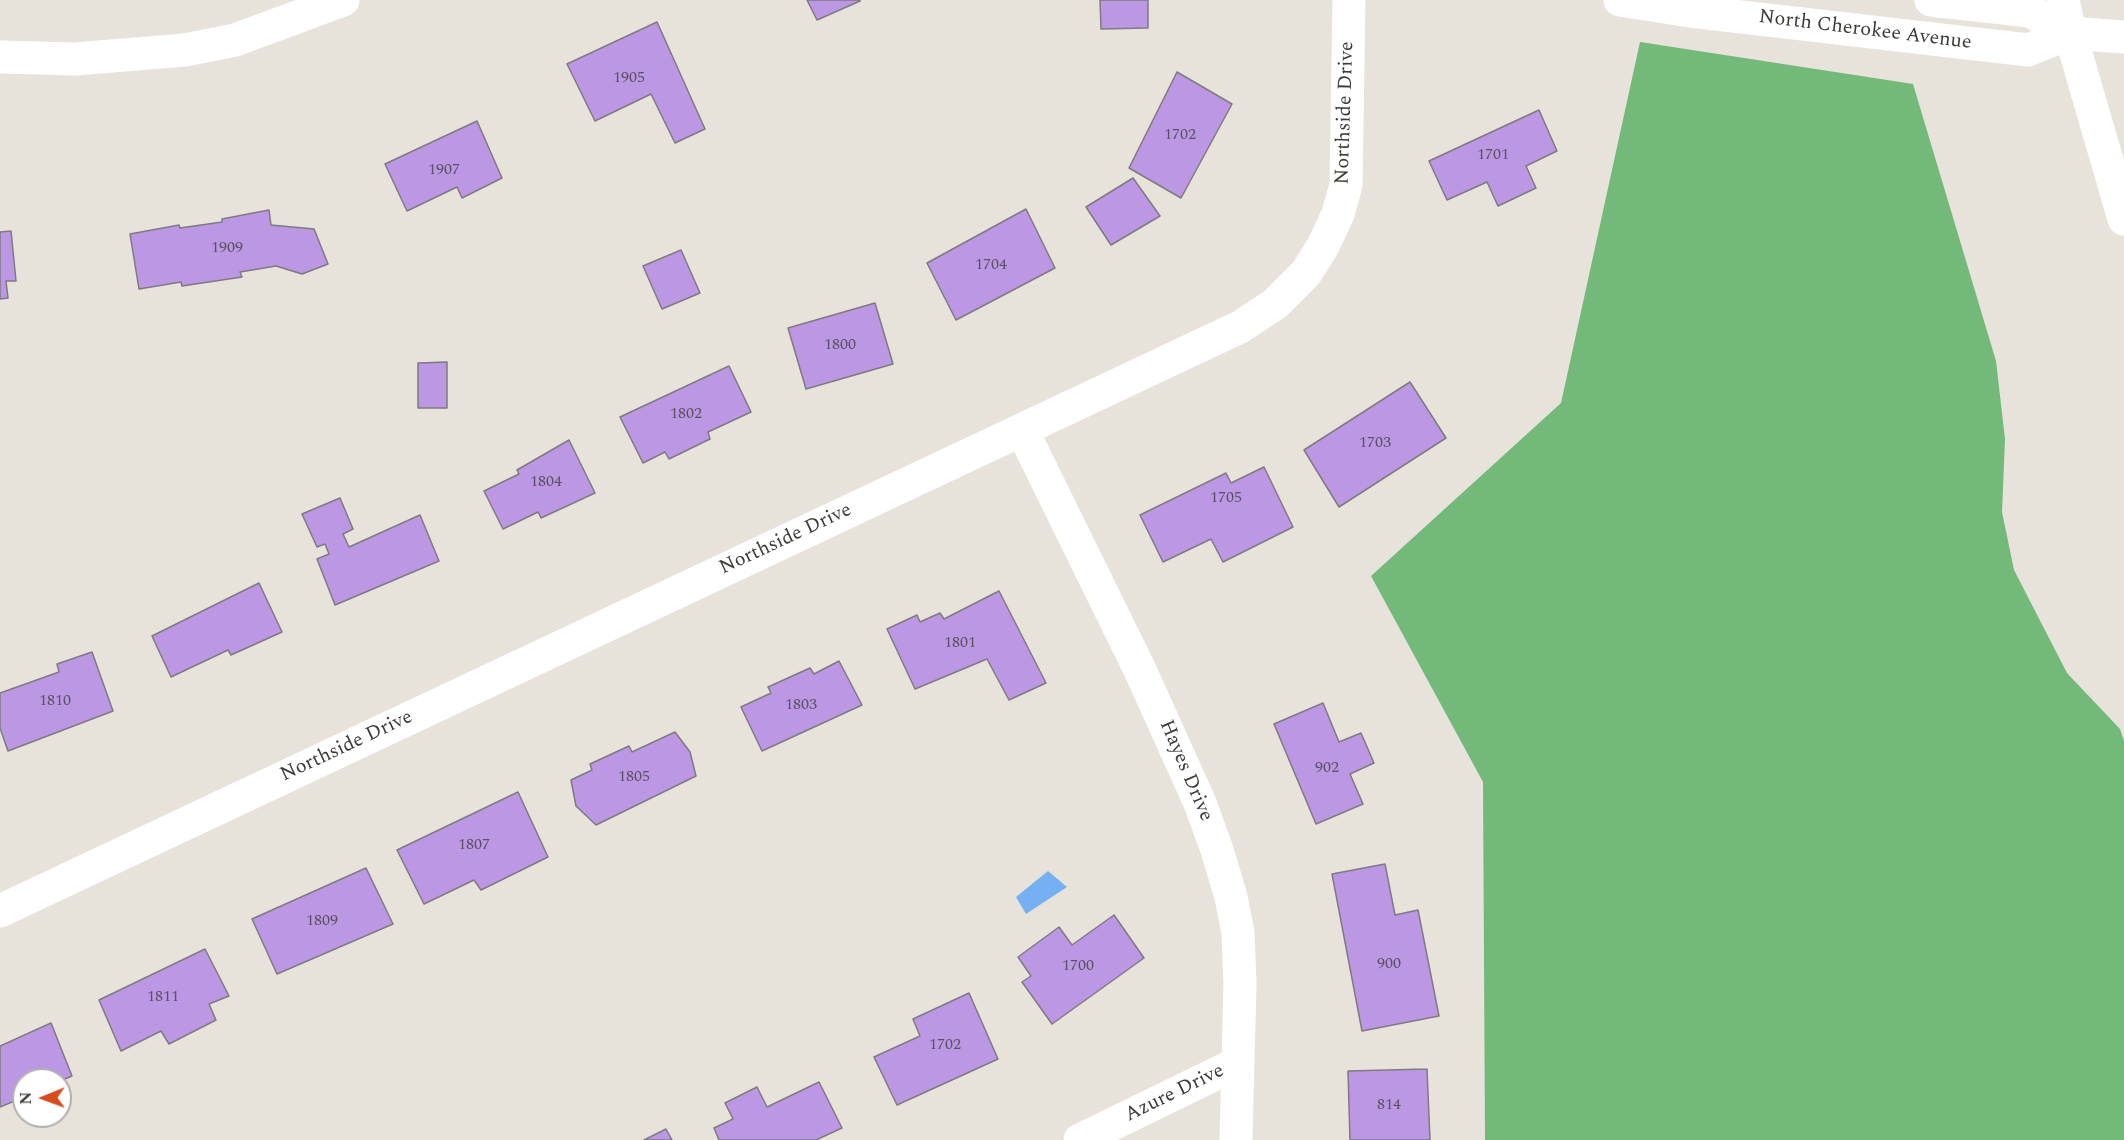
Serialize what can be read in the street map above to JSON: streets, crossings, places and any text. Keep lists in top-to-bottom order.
{
  "streets": {
    "main road": [
      "North Cherokee Avenue",
      "Northside Drive",
      "Hayes Drive",
      "Azure Drive"
    ]
  },
  "crossings": [
    ["Northside Drive", "Hayes Drive"],
    ["Hayes Drive", "Azure Drive"]
  ],
  "house_numbers": [
    "1905",
    "1702",
    "1701",
    "1907",
    "1909",
    "1704",
    "1800",
    "1802",
    "1703",
    "1804",
    "1705",
    "1801",
    "1810",
    "1803",
    "902",
    "1805",
    "1807",
    "1809",
    "900",
    "1700",
    "1811",
    "1702",
    "814"
  ],
  "north": "left"
}
